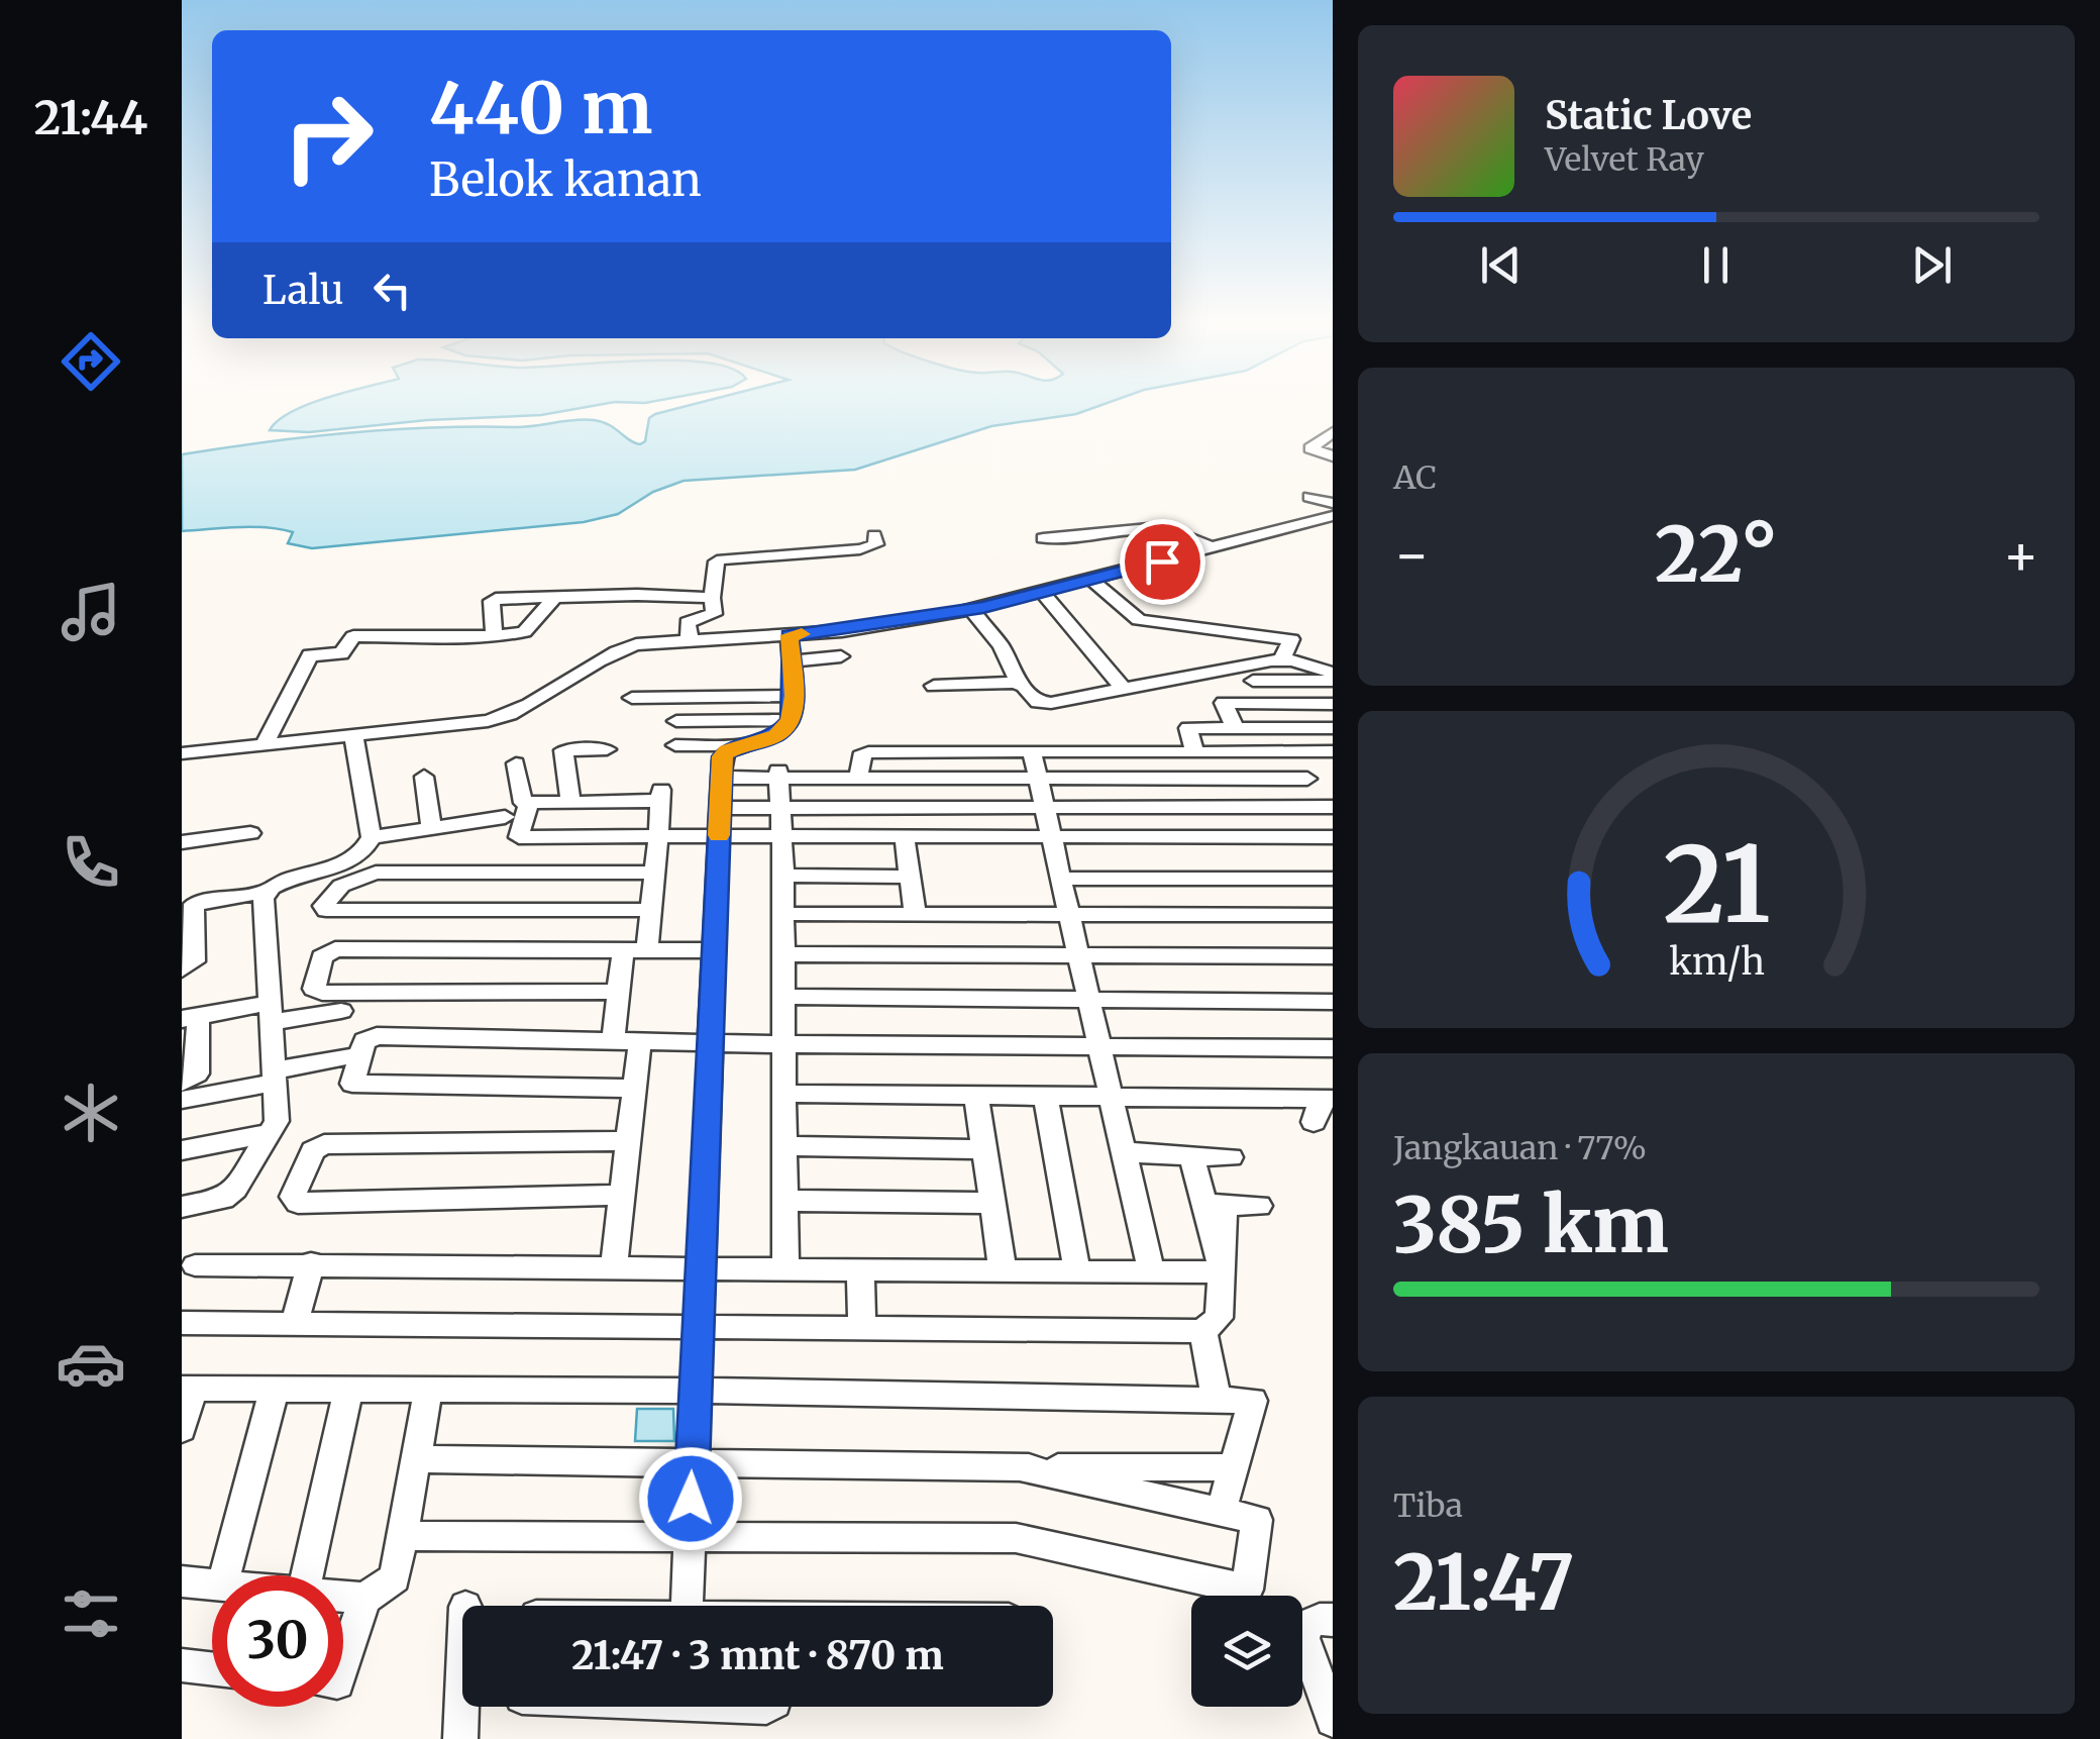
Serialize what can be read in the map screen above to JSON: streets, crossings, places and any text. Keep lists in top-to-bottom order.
{
  "page": {
    "tabs": "21:44",
    "turn": ["440 m", "Belok kanan"],
    "song": ["Static Love", "Velvet Ray"],
    "then": "Lalu",
    "tile": [
      "AC",
      ["Jangkauan · 77%", "385 km"],
      ["Tiba", "21:47"]
    ],
    "heat": ["−", "22°", "+"],
    "limit": "30",
    "trip": "21:47 · 3 mnt · 870 m",
    "gauge": ["21", "km/h"]
  }
}
